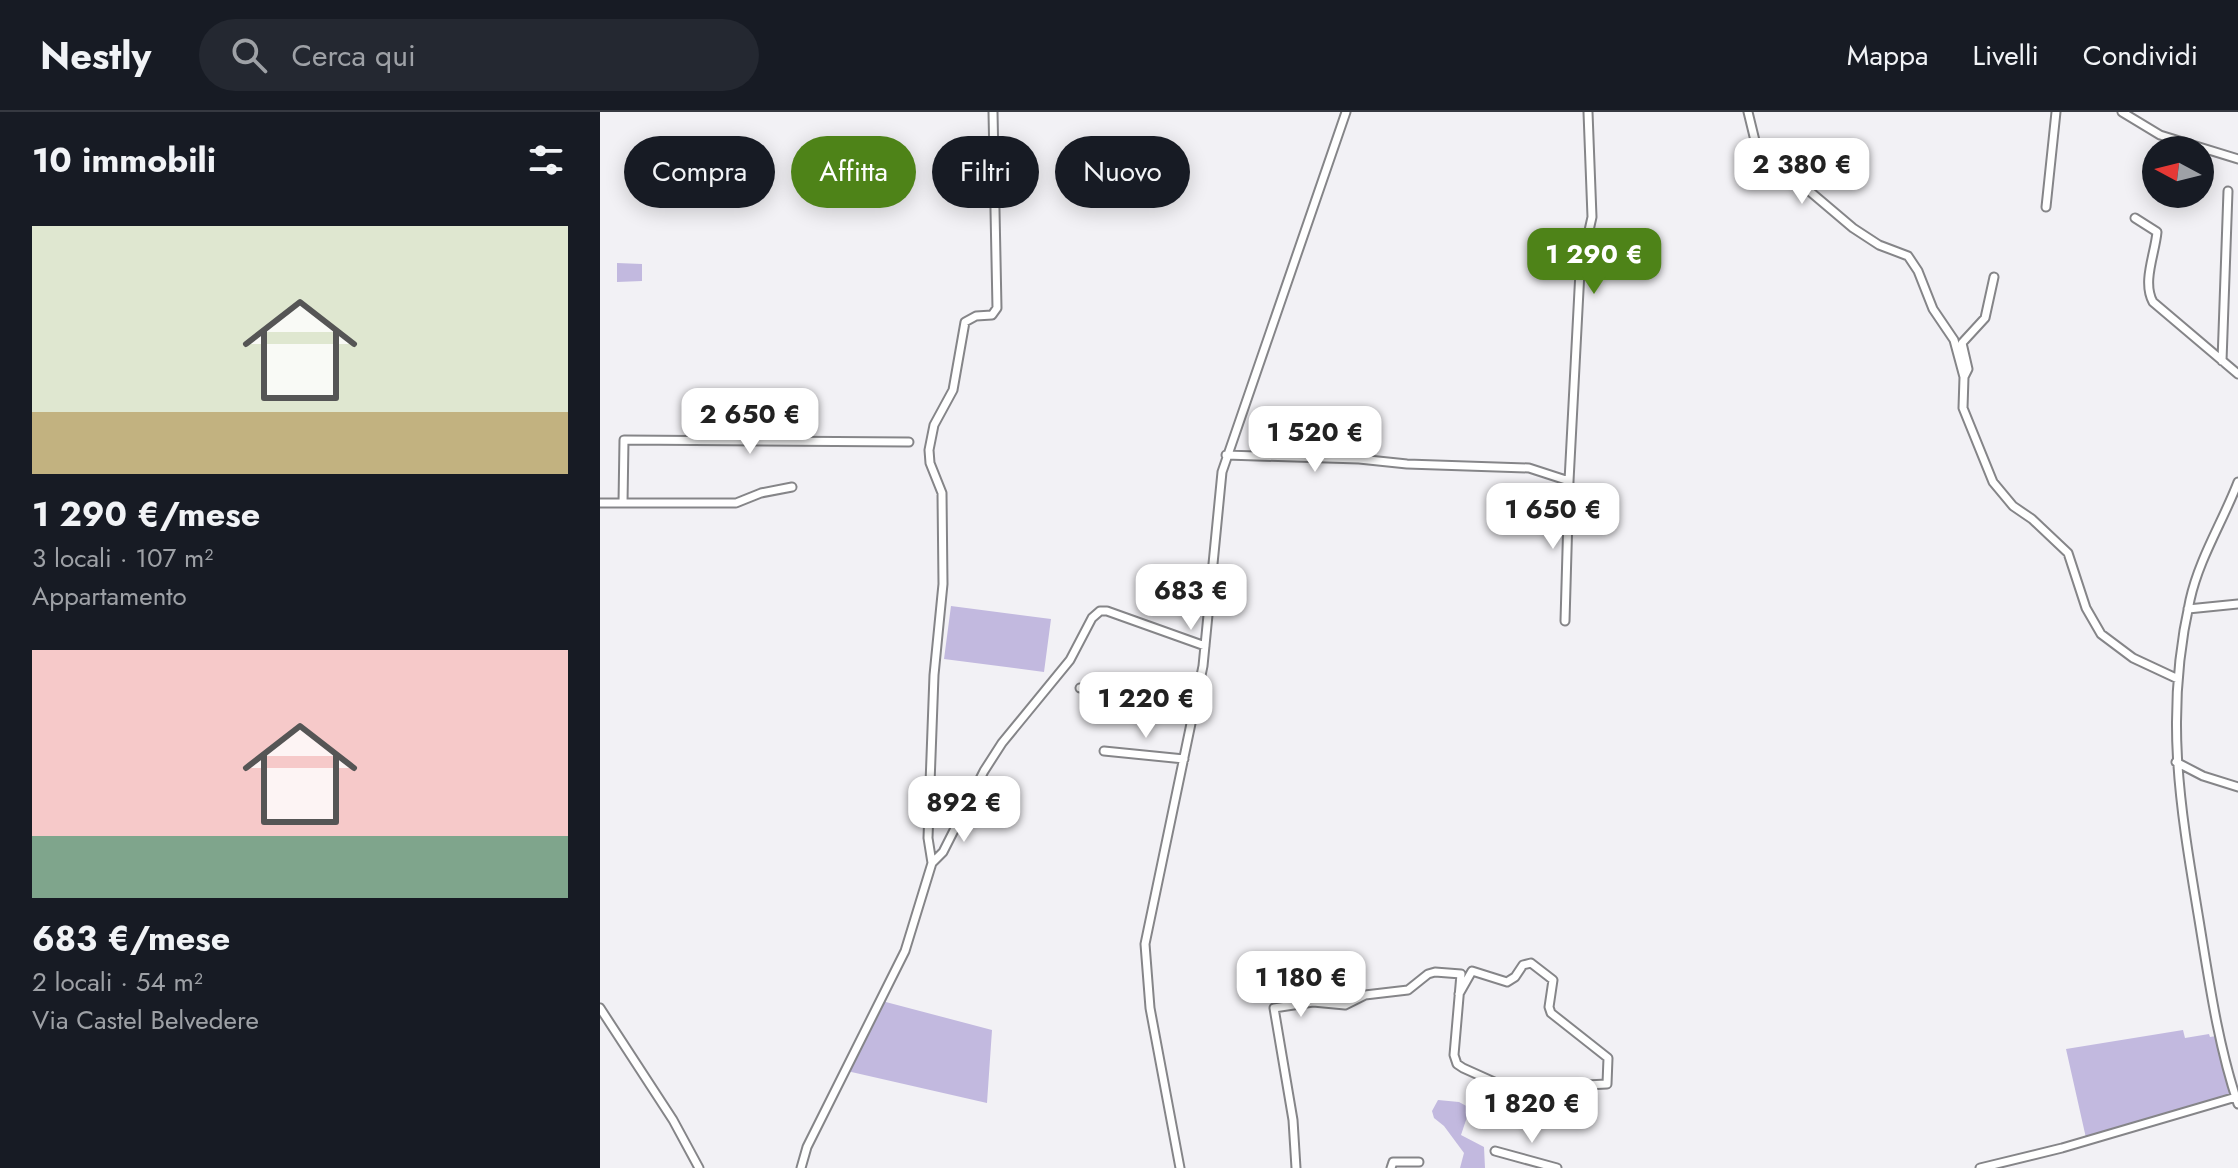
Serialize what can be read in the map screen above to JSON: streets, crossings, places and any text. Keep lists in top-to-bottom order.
{
  "north": "left",
  "page": {
    "header": "Nestly",
    "search": "Cerca qui",
    "nav": ["Mappa", "Livelli", "Condividi"],
    "heading": "10 immobili",
    "chip": [
      "Compra",
      "Affitta",
      "Filtri",
      "Nuovo"
    ],
    "price": [
      "2 380 €",
      "1 290 €",
      "2 650 €",
      "1 520 €",
      "1 650 €",
      "683 €",
      "1 220 €",
      "892 €",
      "1 180 €",
      "1 820 €"
    ],
    "list": [
      {
        "name": "1 290 €/mese",
        "note": "3 locali · 107 m² · Appartamento"
      },
      {
        "name": "683 €/mese",
        "note": "2 locali · 54 m² · Via Castel Belvedere"
      }
    ]
  }
}
